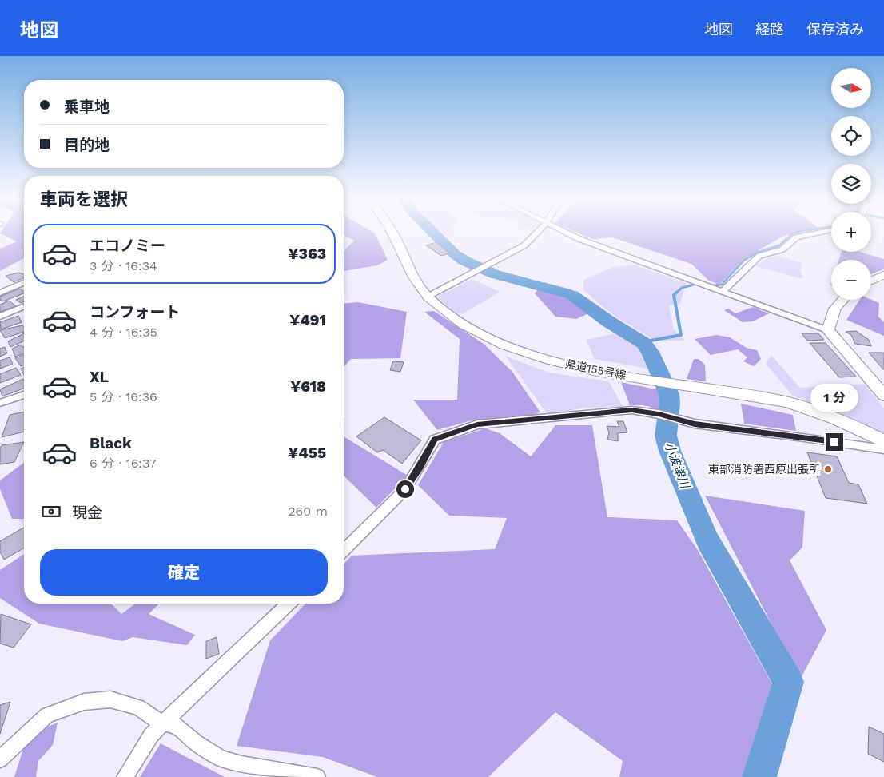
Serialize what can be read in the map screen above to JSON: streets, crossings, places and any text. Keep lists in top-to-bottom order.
{
  "streets": {
    "main road": ["県道155号線"]
  },
  "water": ["小波津川"],
  "places": ["東部消防署西原出張所"],
  "north": "right",
  "page": {
    "header": "地図",
    "nav": ["地図", "経路", "保存済み"],
    "map_buttons": ["+", "−"],
    "banner": ["乗車地", "目的地"],
    "heading": "車両を選択",
    "list": [
      {
        "name": "エコノミー",
        "note": "3 分 · 16:34",
        "value": "¥363"
      },
      {
        "name": "コンフォート",
        "note": "4 分 · 16:35",
        "value": "¥491"
      },
      {
        "name": "XL",
        "note": "5 分 · 16:36",
        "value": "¥618"
      },
      {
        "name": "Black",
        "note": "6 分 · 16:37",
        "value": "¥455"
      }
    ],
    "bubble": "1 分",
    "pay": ["現金", "260 m"],
    "buttons": "確定"
  }
}
